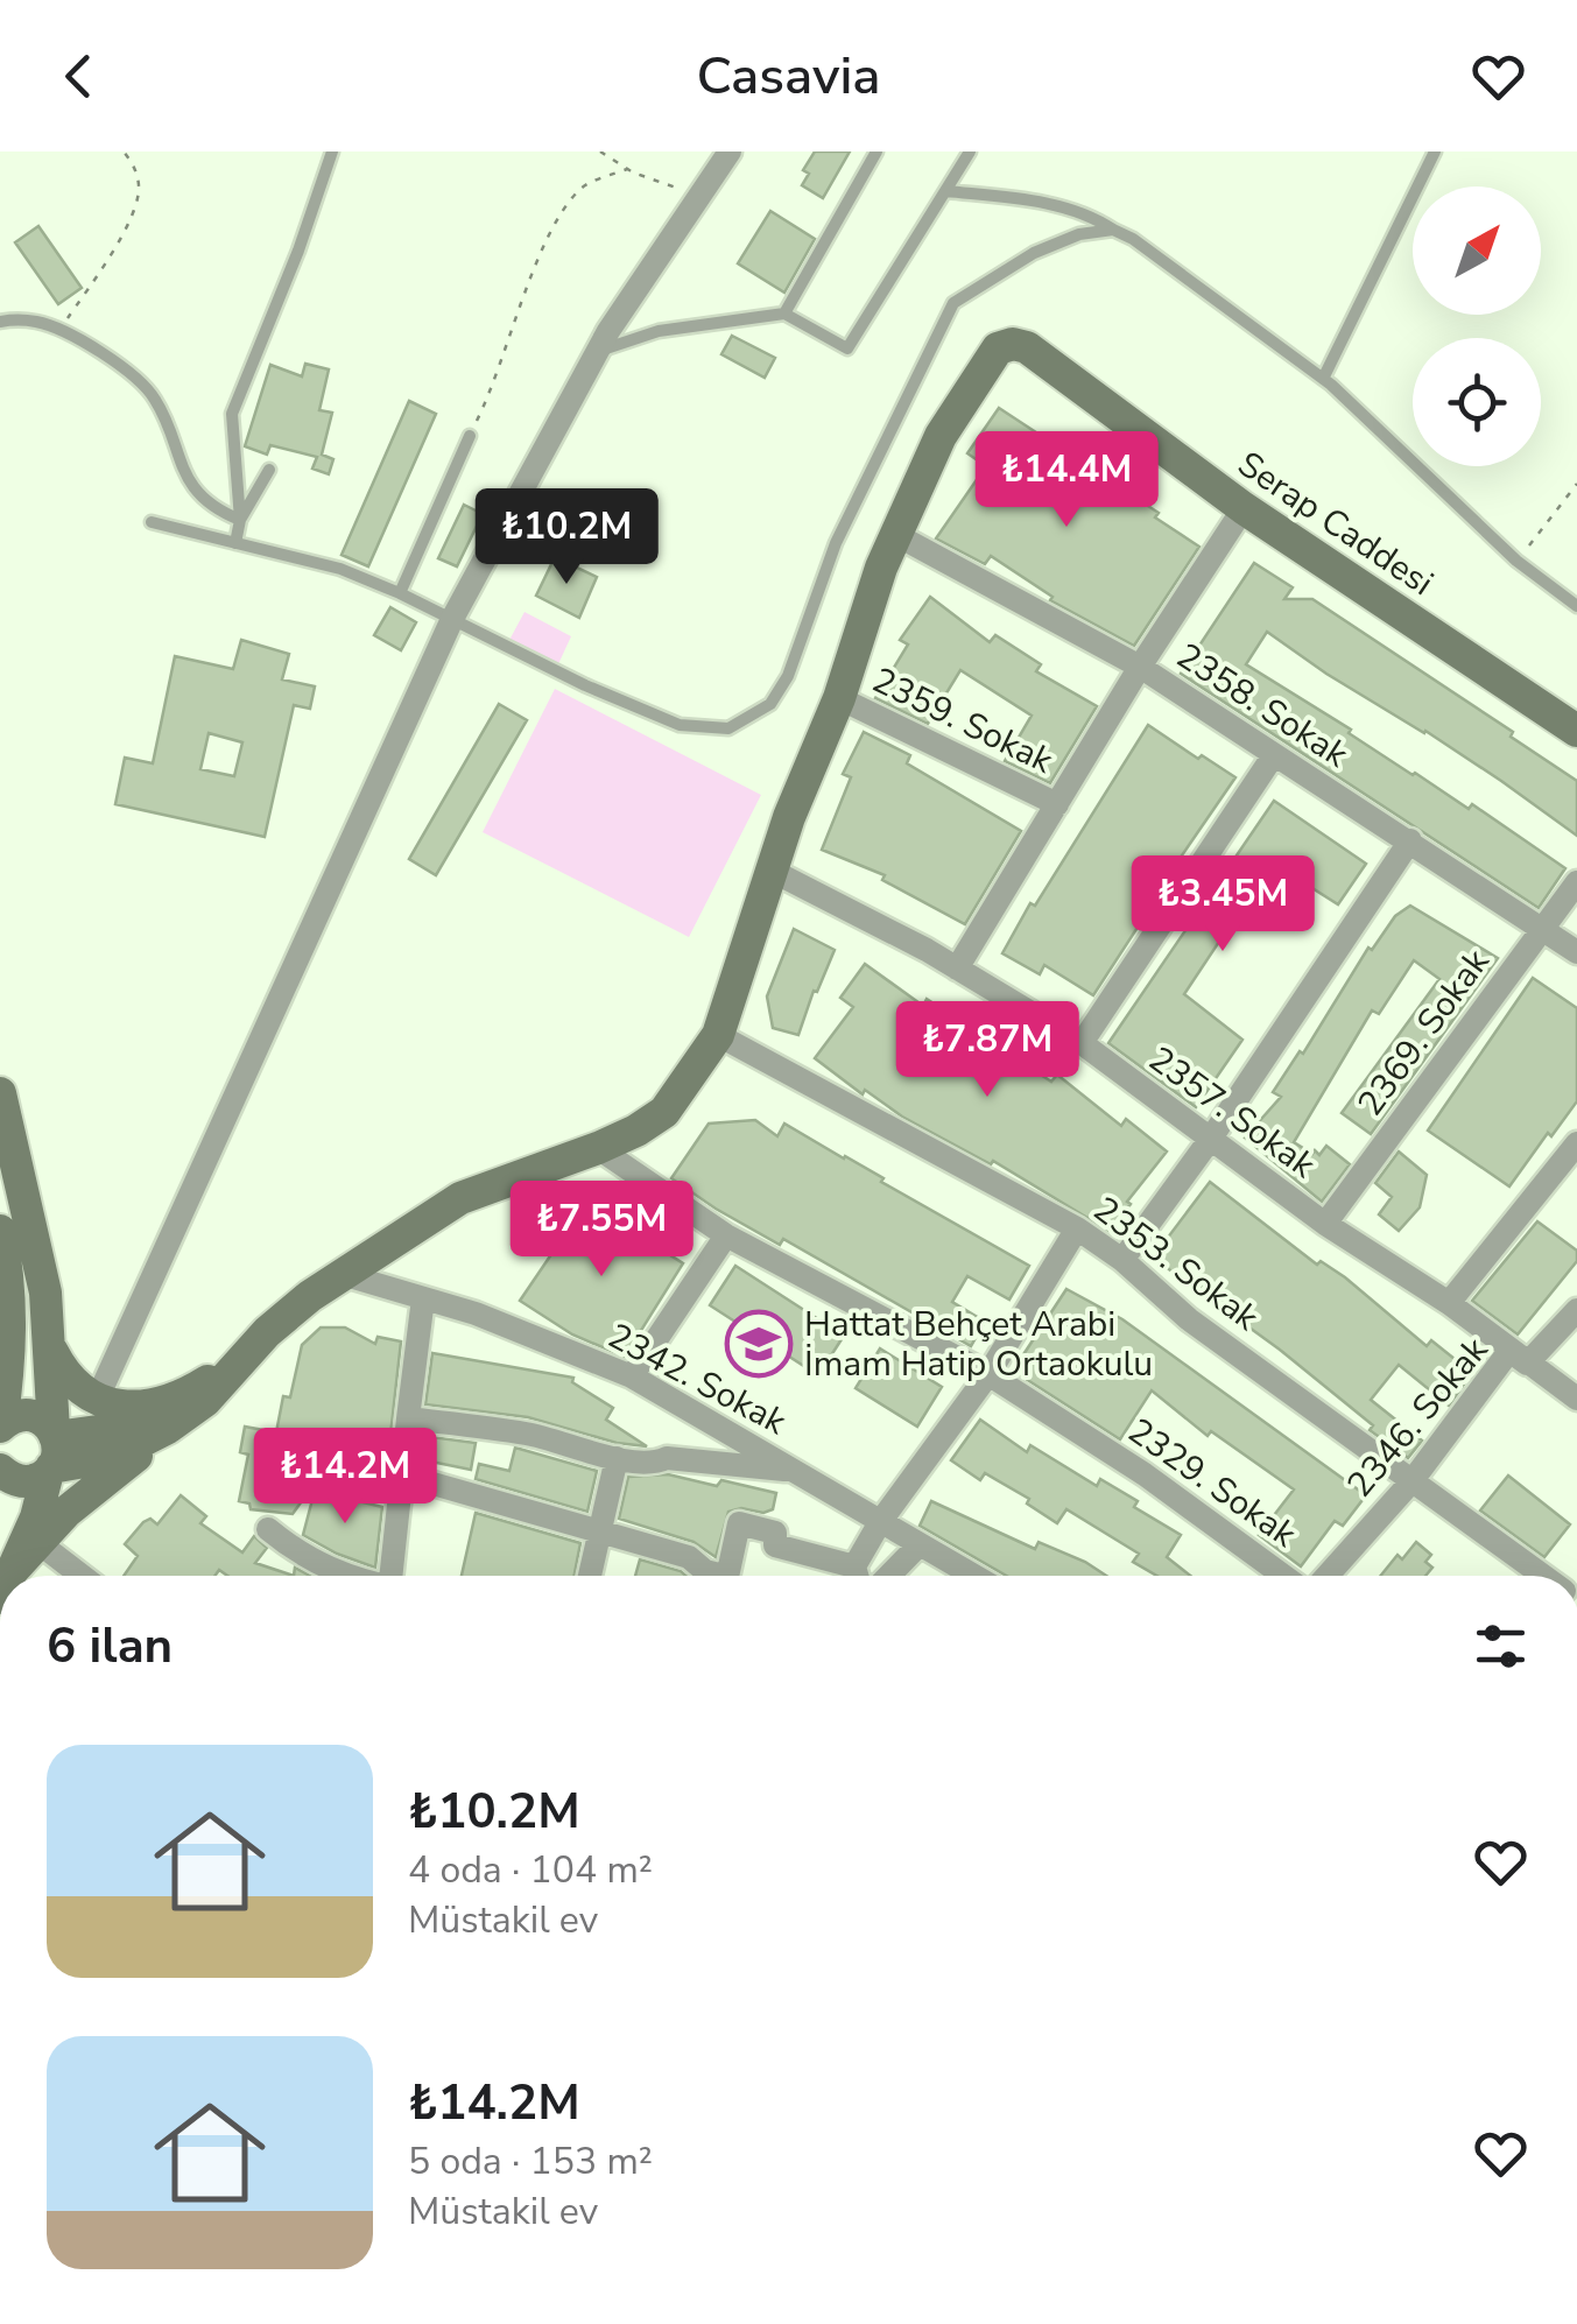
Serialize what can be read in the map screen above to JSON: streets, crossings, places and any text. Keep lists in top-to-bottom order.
{
  "streets": {
    "street": [
      "Serap Caddesi",
      "2358. Sokak",
      "2359. Sokak",
      "2369. Sokak",
      "2357. Sokak",
      "2353. Sokak",
      "2342. Sokak",
      "2346. Sokak",
      "2329. Sokak"
    ]
  },
  "crossings": [
    ["Serap Caddesi", "2358. Sokak"],
    ["2358. Sokak", "2369. Sokak"],
    ["2369. Sokak", "2357. Sokak"],
    ["2357. Sokak", "2346. Sokak"],
    ["2353. Sokak", "2346. Sokak"]
  ],
  "places": {
    "school or university": ["Hattat Behçet Arabi İmam Hatip Ortaokulu"]
  },
  "north": "top right",
  "page": {
    "header": "Casavia",
    "price": [
      "₺14.4M",
      "₺10.2M",
      "₺3.45M",
      "₺7.87M",
      "₺7.55M",
      "₺14.2M"
    ],
    "heading": "6 ilan",
    "list": [
      {
        "name": "₺10.2M",
        "note": "4 oda · 104 m² · Müstakil ev"
      },
      {
        "name": "₺14.2M",
        "note": "5 oda · 153 m² · Müstakil ev"
      }
    ]
  }
}
